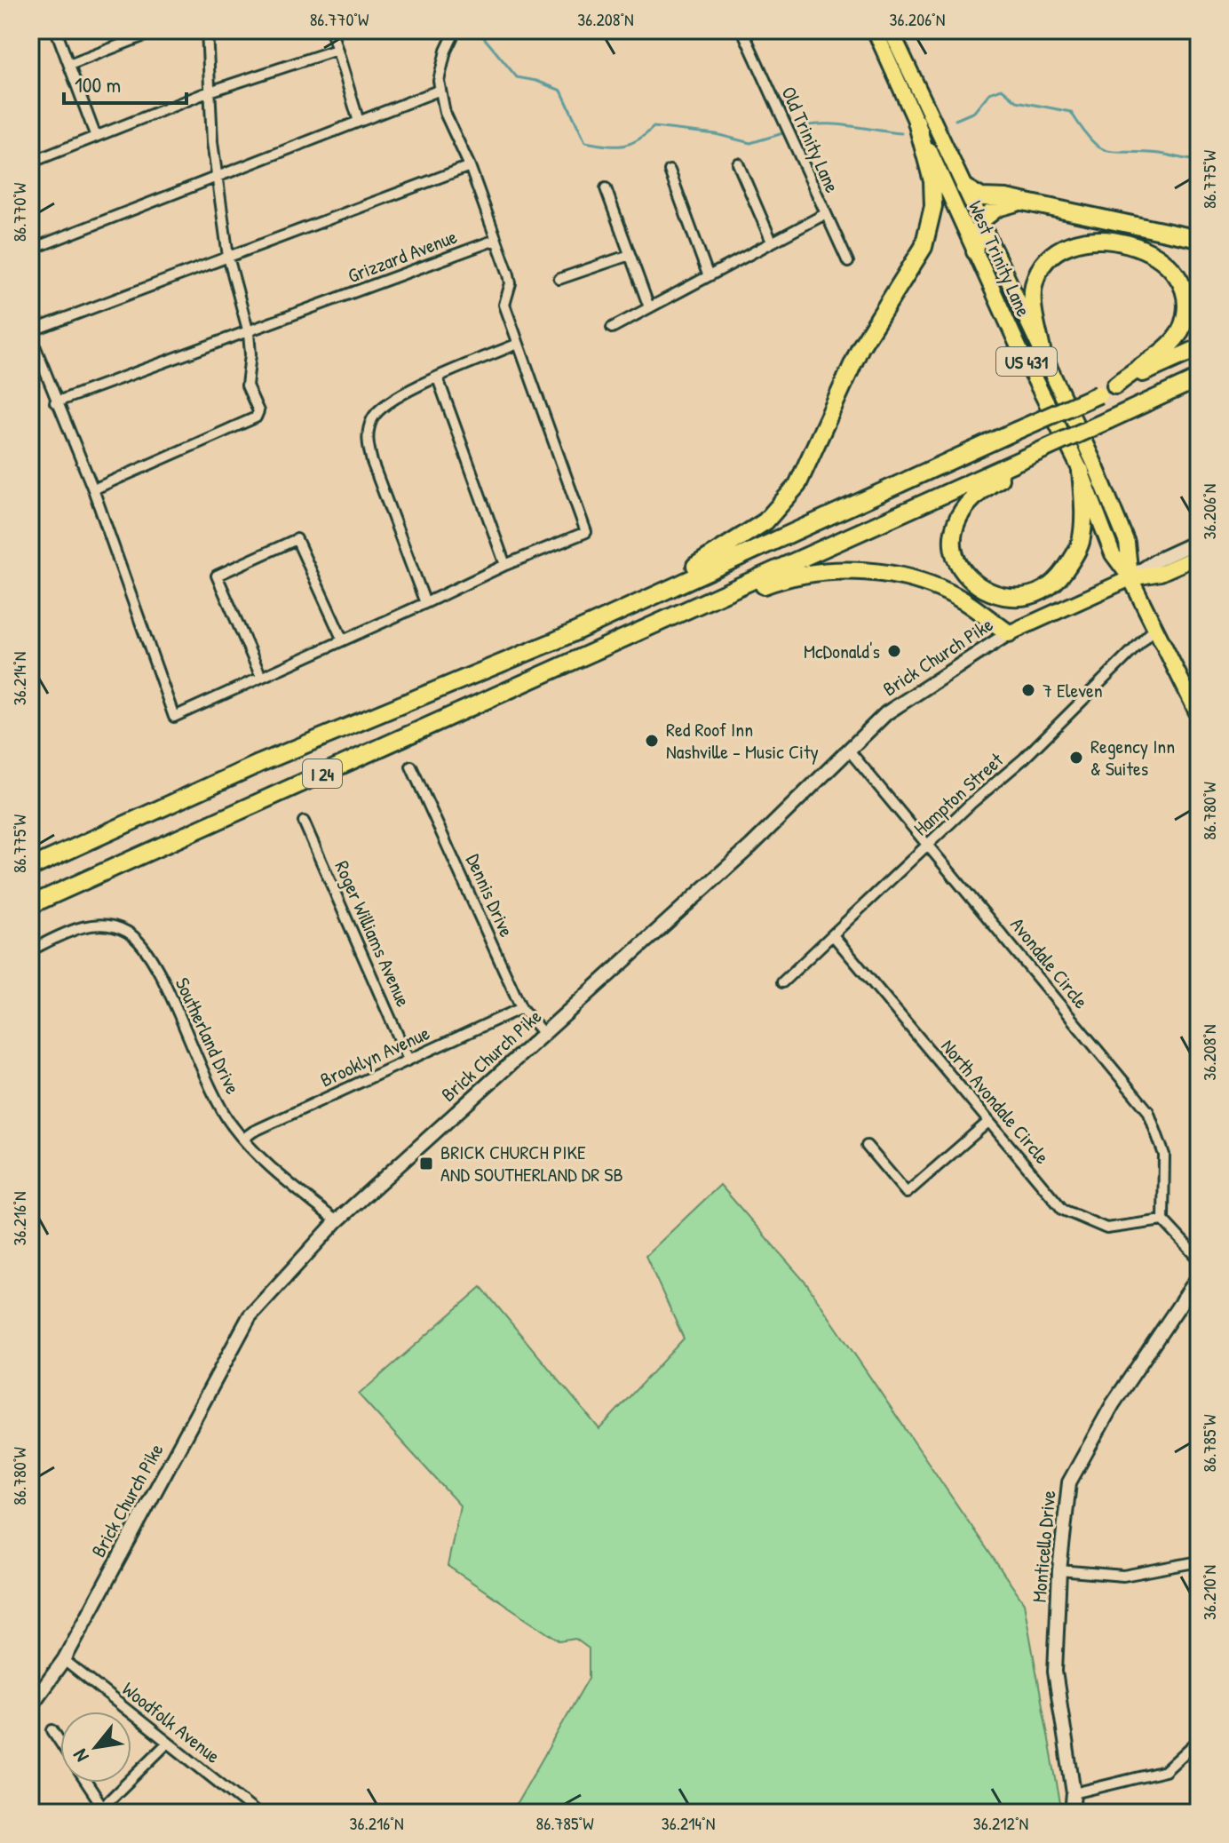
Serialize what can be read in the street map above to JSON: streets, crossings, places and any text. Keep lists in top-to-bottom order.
{
  "streets": {
    "highway": ["I 24"],
    "main road": [
      "West Trinity Lane",
      "US 431",
      "Brick Church Pike",
      "Monticello Drive"
    ],
    "street": [
      "Old Trinity Lane",
      "Grizzard Avenue",
      "Hampton Street",
      "Dennis Drive",
      "Roger Williams Avenue",
      "Avondale Circle",
      "Southerland Drive",
      "Brooklyn Avenue",
      "North Avondale Circle",
      "Woodfolk Avenue"
    ]
  },
  "crossings": [
    ["West Trinity Lane", "Brick Church Pike"],
    ["West Trinity Lane", "Hampton Street"],
    ["Brick Church Pike", "Dennis Drive"],
    ["Brick Church Pike", "Avondale Circle"],
    ["Brick Church Pike", "Southerland Drive"],
    ["Brick Church Pike", "Woodfolk Avenue"],
    ["Hampton Street", "Avondale Circle"],
    ["Hampton Street", "North Avondale Circle"],
    ["Dennis Drive", "Brooklyn Avenue"],
    ["Roger Williams Avenue", "Brooklyn Avenue"],
    ["Avondale Circle", "North Avondale Circle"],
    ["Southerland Drive", "Brooklyn Avenue"]
  ],
  "places": {
    "other": [
      "McDonald's",
      "7 Eleven",
      "Red Roof Inn Nashville - Music City",
      "Regency Inn & Suites"
    ],
    "transit": ["BRICK CHURCH PIKE AND SOUTHERLAND DR SB"]
  },
  "scale_bar": "100 m",
  "north": "bottom left",
  "coordinates": [
    "86.770°W",
    "36.208°N",
    "36.206°N",
    "86.775°W",
    "36.214°N",
    "86.780°W",
    "36.216°N",
    "86.785°W",
    "36.210°N",
    "36.212°N"
  ]
}
